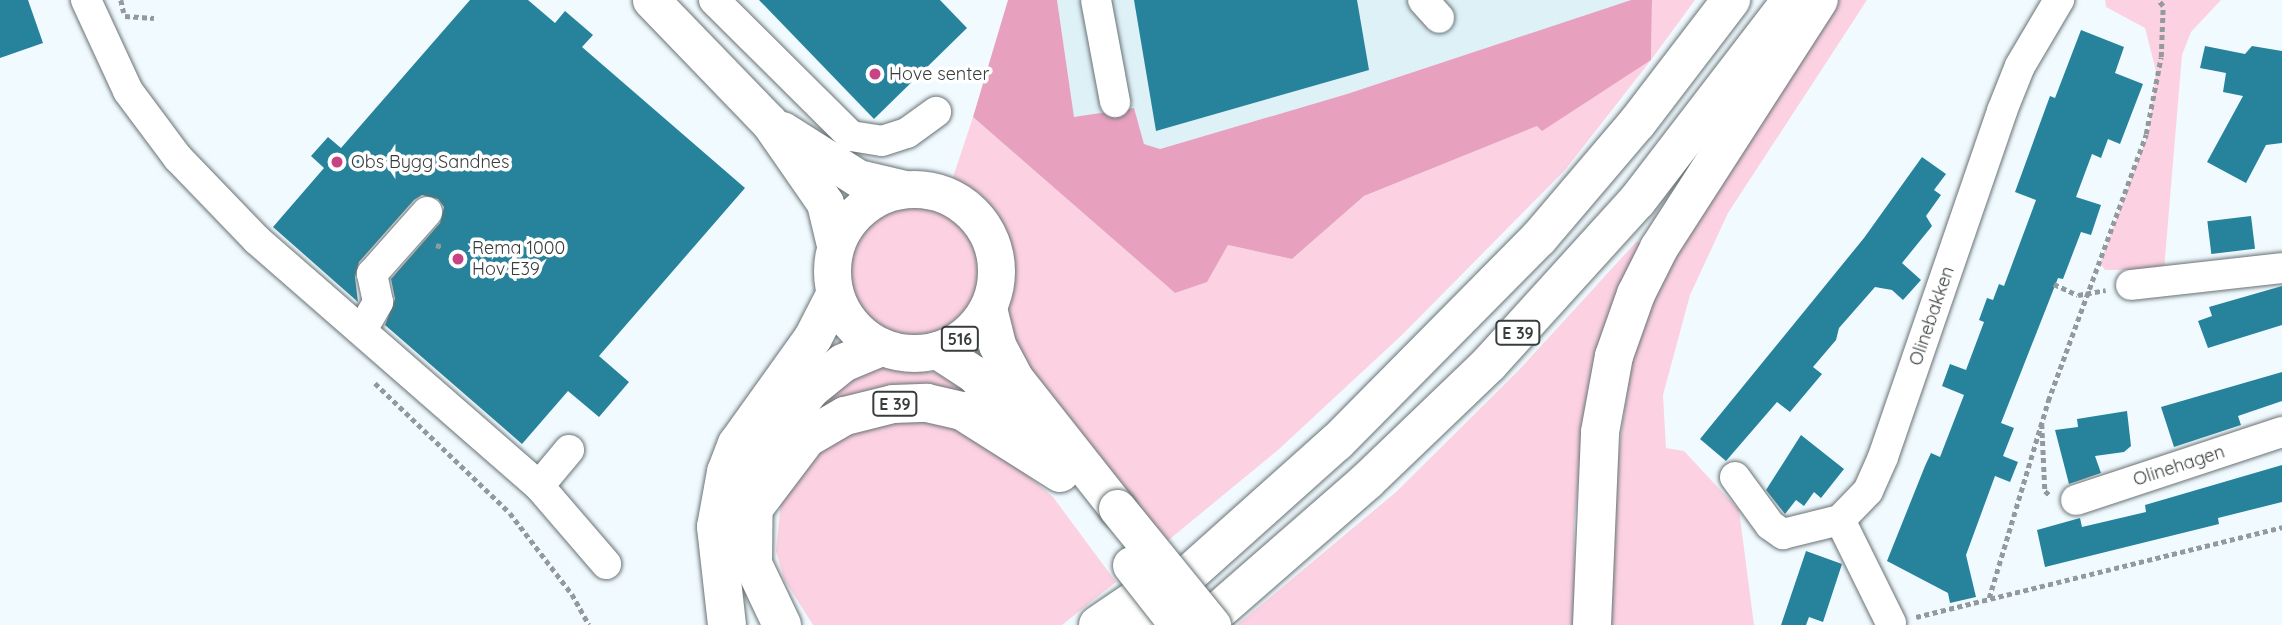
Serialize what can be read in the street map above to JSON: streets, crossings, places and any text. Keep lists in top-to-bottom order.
{
  "streets": {
    "highway": ["E 39"],
    "main road": ["516"],
    "street": ["Olinebakken", "Olinehagen"]
  },
  "crossings": [
    ["E 39", "516"]
  ],
  "places": ["Hove senter", "Obs Bygg Sandnes", "Rema 1000 Hov E39"]
}
